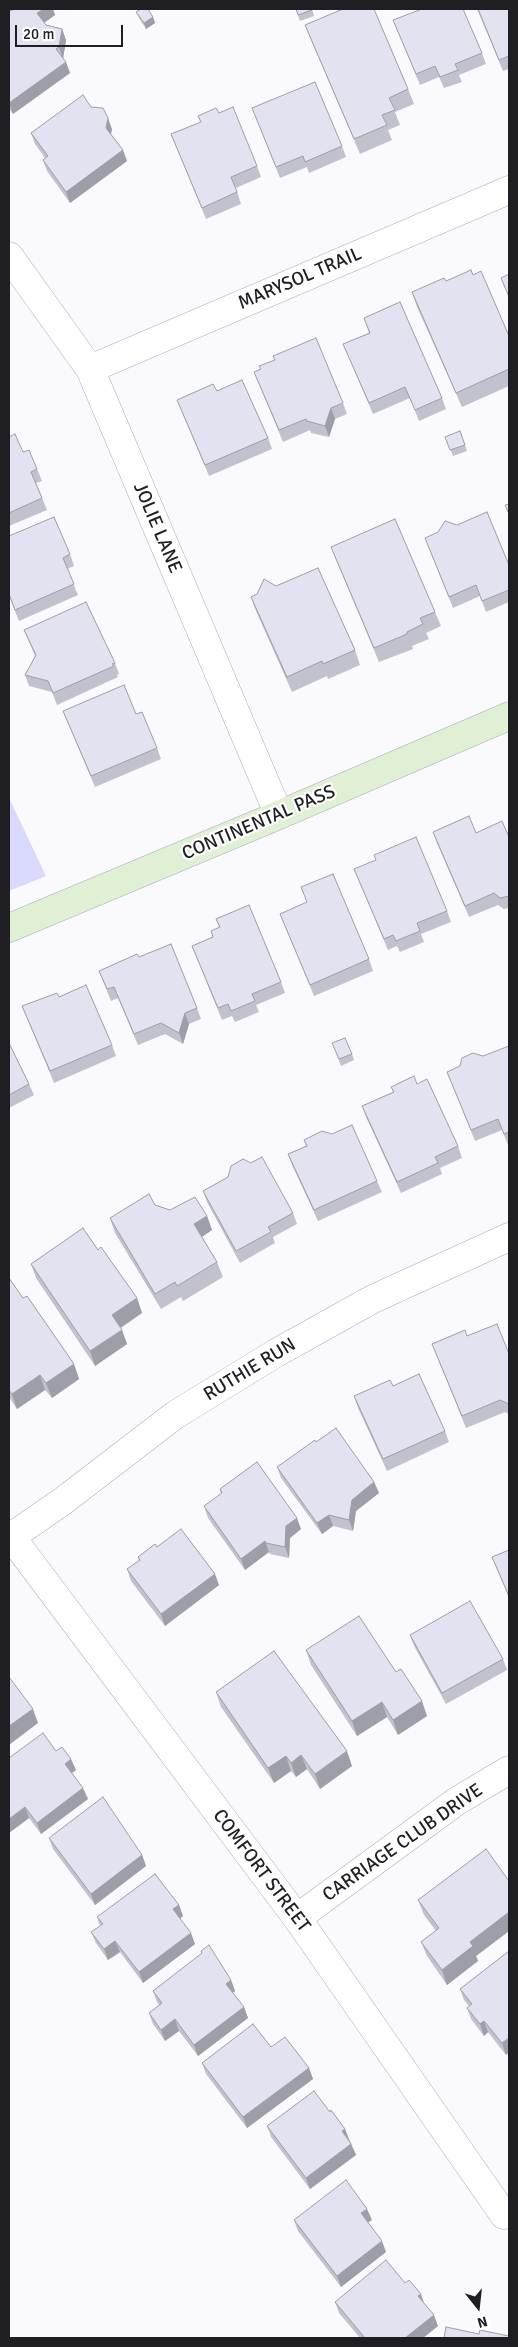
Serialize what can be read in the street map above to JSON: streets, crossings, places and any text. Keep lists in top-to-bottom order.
{
  "streets": {
    "street": [
      "MARYSOL TRAIL",
      "JOLIE LANE",
      "CONTINENTAL PASS",
      "RUTHIE RUN",
      "CARRIAGE CLUB DRIVE",
      "COMFORT STREET"
    ]
  },
  "crossings": [
    ["MARYSOL TRAIL", "JOLIE LANE"],
    ["JOLIE LANE", "CONTINENTAL PASS"],
    ["RUTHIE RUN", "COMFORT STREET"],
    ["CARRIAGE CLUB DRIVE", "COMFORT STREET"]
  ],
  "scale_bar": "20 m",
  "north": "bottom"
}
